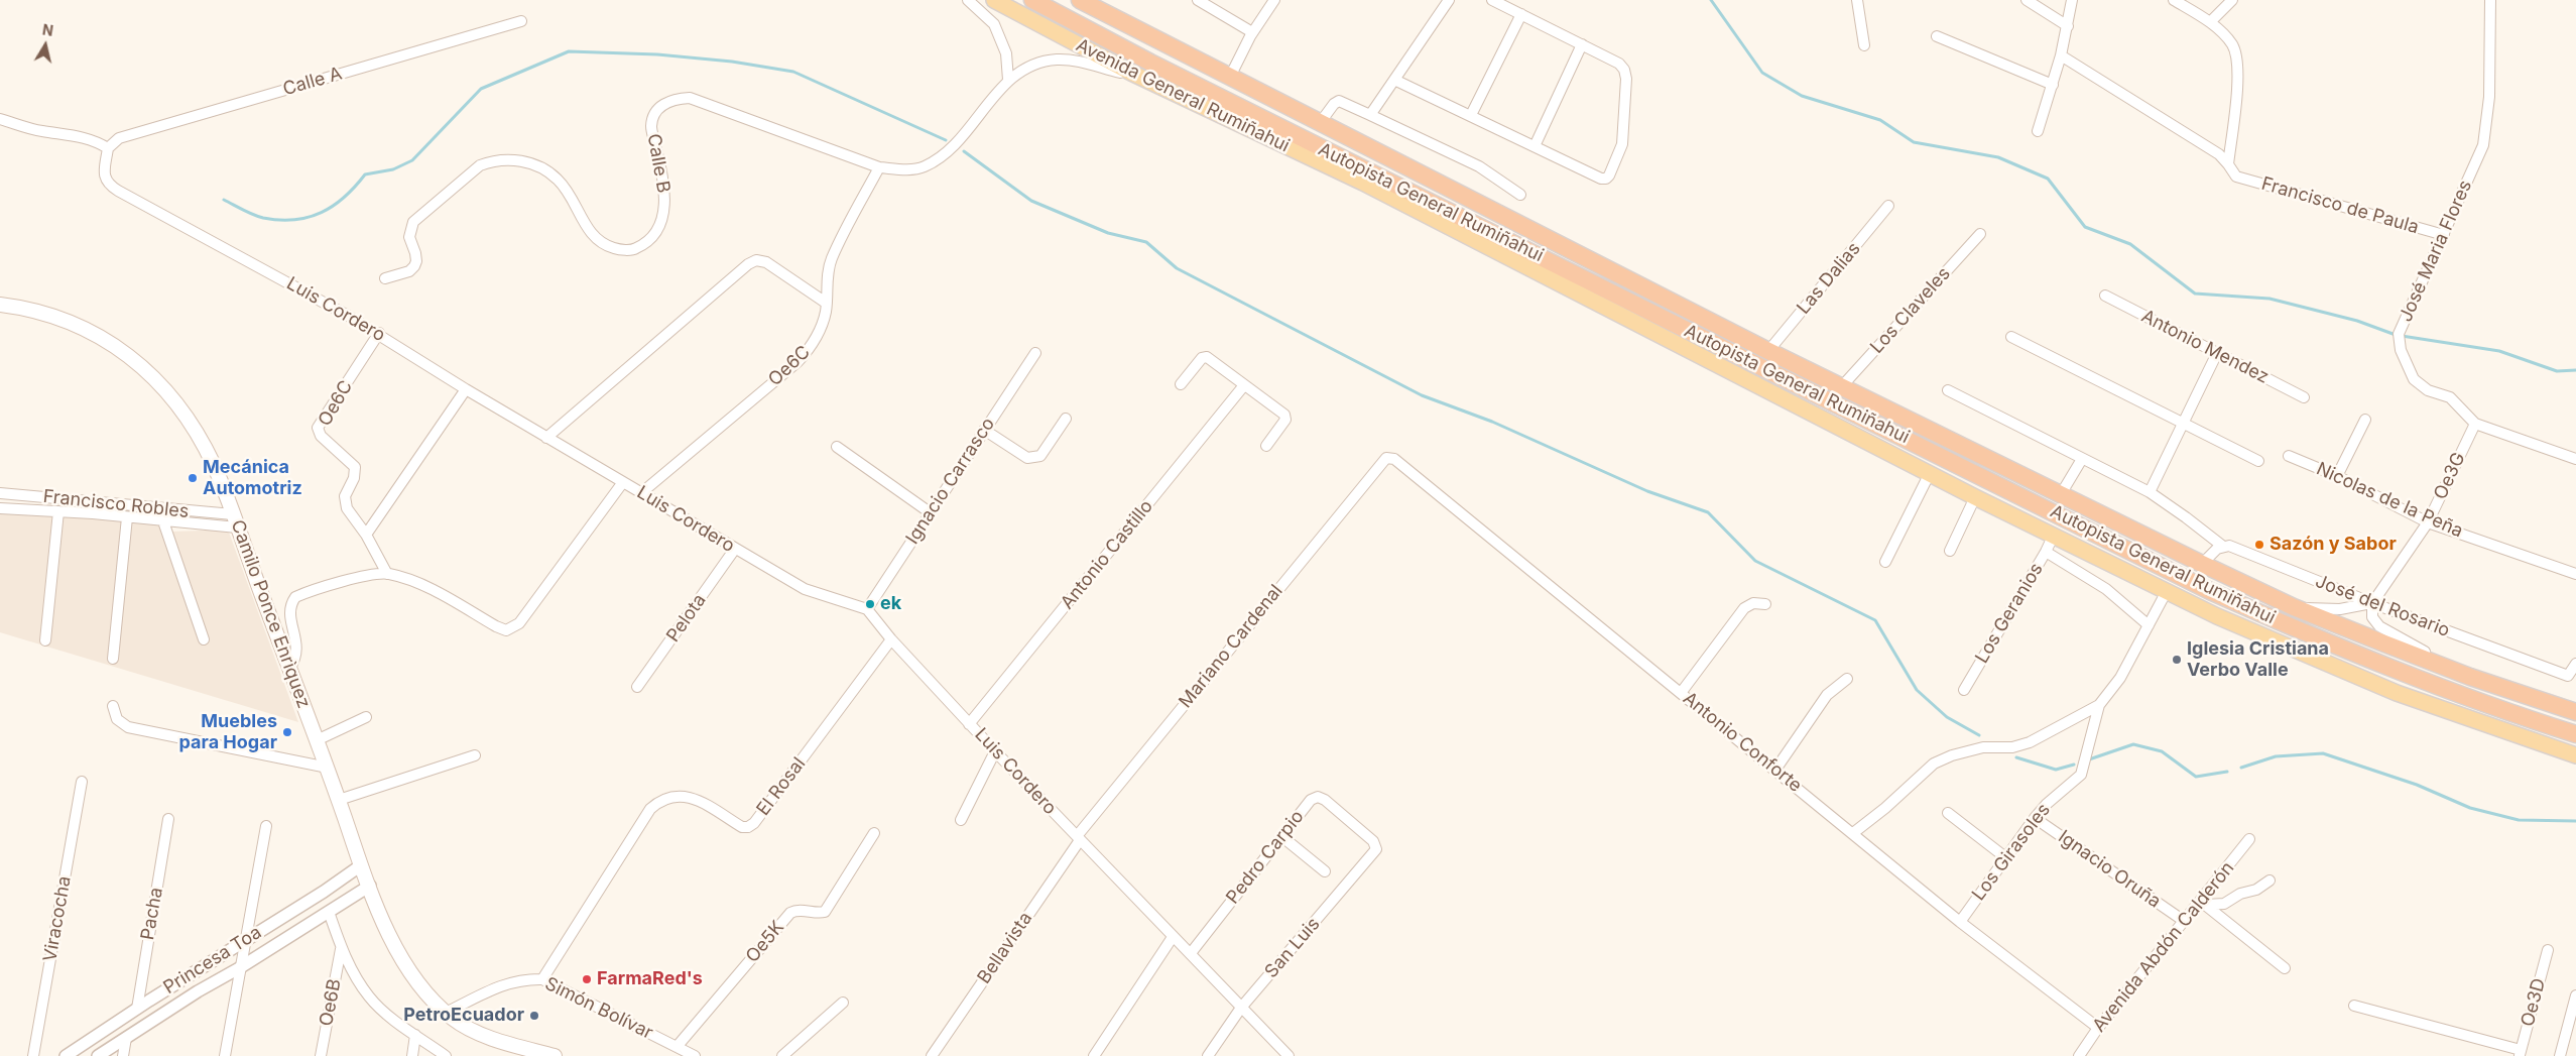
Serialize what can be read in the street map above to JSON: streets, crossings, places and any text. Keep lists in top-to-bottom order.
{
  "streets": {
    "highway": ["Autopista General Rumiñahui"],
    "main road": ["Avenida General Rumiñahui", "Camilo Ponce Enrìquez"],
    "street": [
      "Calle A",
      "Calle B",
      "Francisco de Paula",
      "José Maria Flores",
      "Las Dalias",
      "Luis Cordero",
      "Los Claveles",
      "Antonio Mendez",
      "Oe6C",
      "Oe3G",
      "Ignacio Carrasco",
      "Nicolas de la Peña",
      "Francisco Robles",
      "Antonio Castillo",
      "José del Rosario",
      "Los Geranios",
      "Pelota",
      "Mariano Cardenal",
      "Antonio Conforte",
      "El Rosal",
      "Los Girasoles",
      "Pedro Carpio",
      "Ignacio Oruña",
      "Pacha",
      "Viracocha",
      "Oe5K",
      "Avenida Abdón Calderón",
      "Bellavista",
      "San Luis",
      "Princesa Toa",
      "Oe6B",
      "Oe3D",
      "Simón Bolívar"
    ]
  },
  "crossings": [
    ["Calle A", "Luis Cordero"],
    ["Avenida General Rumiñahui", "Calle B"],
    ["Avenida General Rumiñahui", "Los Geranios"],
    ["Avenida General Rumiñahui", "Los Girasoles"],
    ["Calle B", "Oe6C"],
    ["Autopista General Rumiñahui", "Las Dalias"],
    ["Autopista General Rumiñahui", "Los Claveles"],
    ["Francisco de Paula", "José Maria Flores"],
    ["José Maria Flores", "Oe3G"],
    ["Luis Cordero", "Oe6C"],
    ["Luis Cordero", "Ignacio Carrasco"],
    ["Luis Cordero", "Antonio Castillo"],
    ["Luis Cordero", "Pelota"],
    ["Luis Cordero", "Mariano Cardenal"],
    ["Luis Cordero", "El Rosal"],
    ["Luis Cordero", "Pedro Carpio"],
    ["Luis Cordero", "Bellavista"],
    ["Luis Cordero", "San Luis"],
    ["Oe3G", "Nicolas de la Peña"],
    ["Oe3G", "José del Rosario"],
    ["Francisco Robles", "Camilo Ponce Enrìquez"],
    ["Camilo Ponce Enrìquez", "Princesa Toa"],
    ["Camilo Ponce Enrìquez", "Simón Bolívar"],
    ["Mariano Cardenal", "Antonio Conforte"],
    ["Mariano Cardenal", "Bellavista"],
    ["Antonio Conforte", "Los Girasoles"],
    ["Antonio Conforte", "Avenida Abdón Calderón"],
    ["El Rosal", "Simón Bolívar"],
    ["Los Girasoles", "Ignacio Oruña"],
    ["Pedro Carpio", "San Luis"],
    ["Ignacio Oruña", "Avenida Abdón Calderón"],
    ["Pacha", "Princesa Toa"],
    ["Oe5K", "Simón Bolívar"]
  ],
  "places": [
    "Mecánica Automotriz",
    "Sazón y Sabor",
    "ek",
    "Iglesia Cristiana Verbo Valle",
    "Muebles para Hogar",
    "FarmaRed's",
    "PetroEcuador"
  ],
  "north": "top"
}
